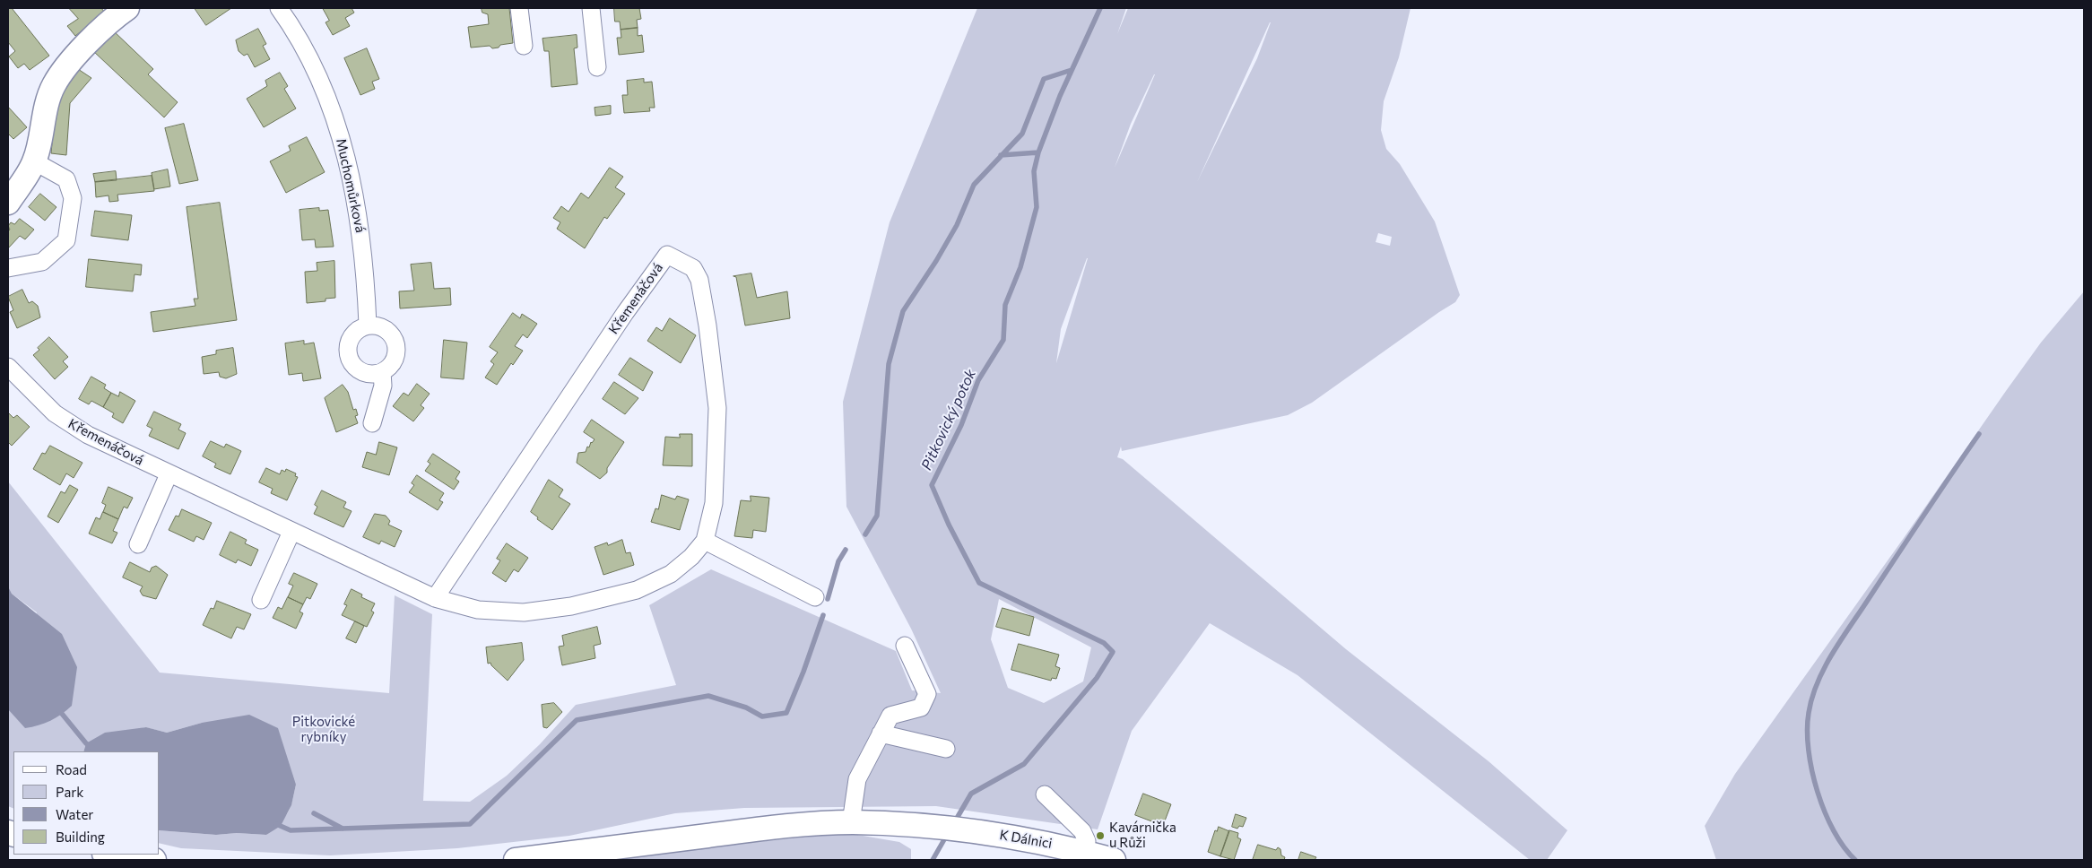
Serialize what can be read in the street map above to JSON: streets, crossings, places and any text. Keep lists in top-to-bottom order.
{
  "streets": {
    "street": ["Muchomůrková", "Křemenáčová", "K Dálnici"]
  },
  "water": ["Pitkovický potok"],
  "parks": ["Pitkovické rybníky"],
  "places": ["Kavárnička u Růži"],
  "legend": [
    "Road",
    "Park",
    "Water",
    "Building"
  ]
}
